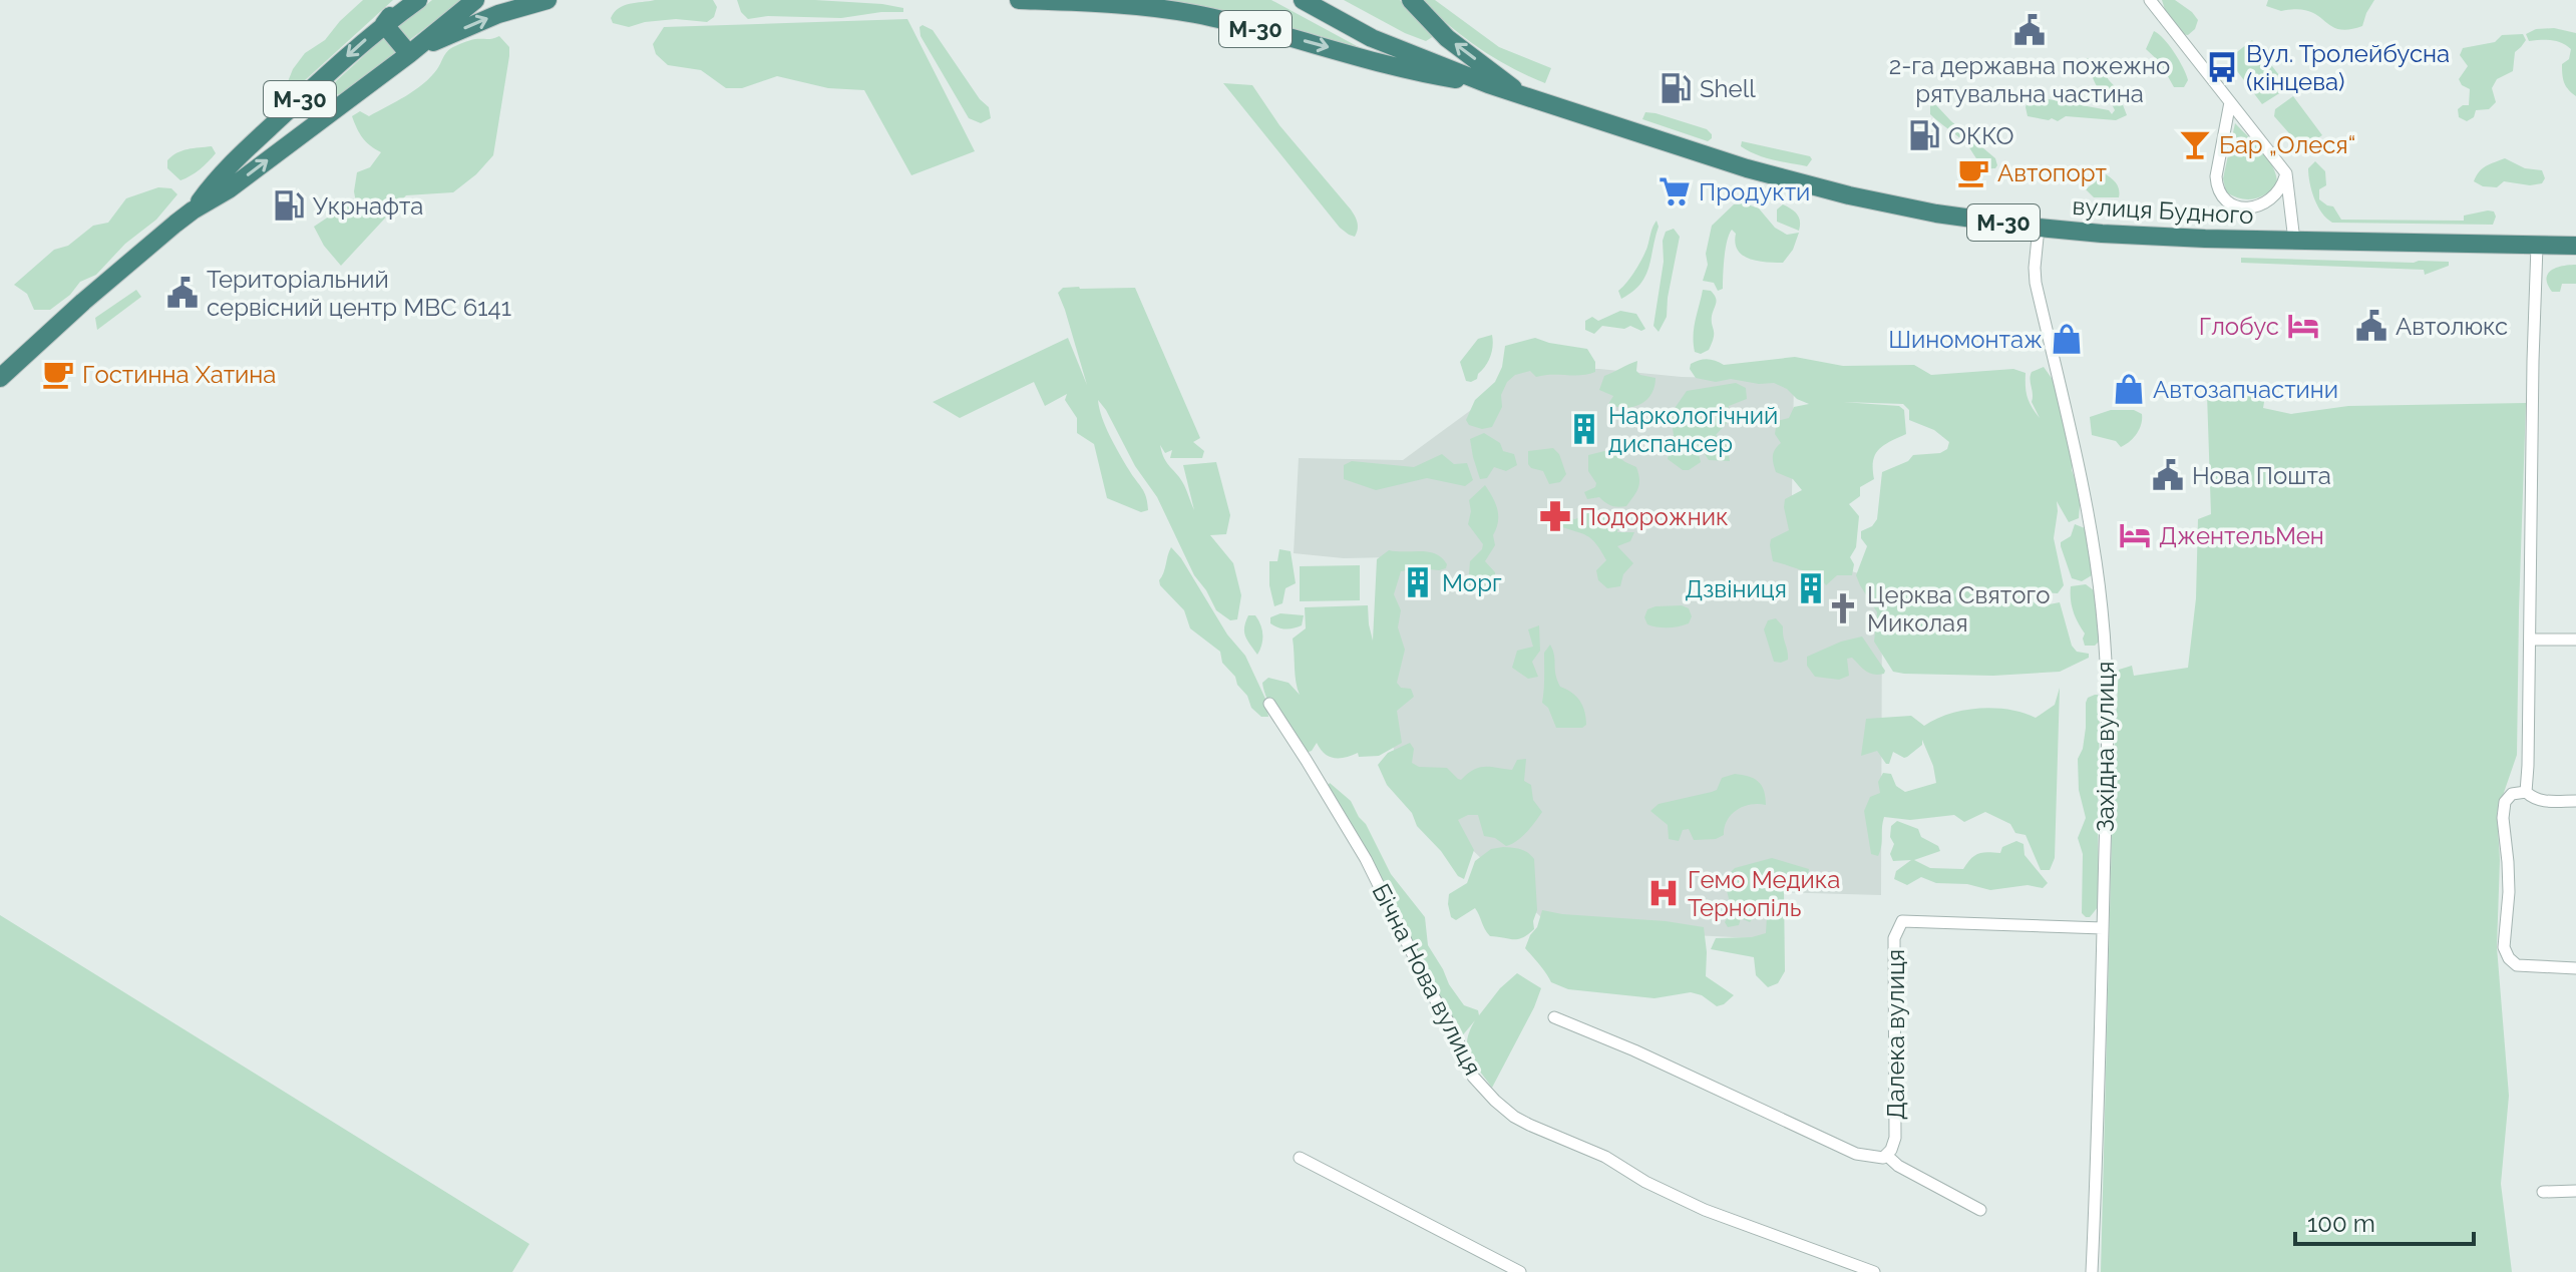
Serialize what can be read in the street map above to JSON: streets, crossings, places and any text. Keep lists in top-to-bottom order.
{
  "streets": {
    "highway": ["М-30", "вулиця Будного"],
    "street": ["Західна вулиця", "Бічна Нова вулиця", "Далека вулиця"]
  },
  "crossings": [
    ["М-30", "вулиця Будного"],
    ["вулиця Будного", "Західна вулиця"],
    ["Західна вулиця", "Далека вулиця"]
  ],
  "places": {
    "public building": [
      "2-га державна пожежно рятувальна частина",
      "Територіальний сервісний центр МВС 6141",
      "Автолюкс",
      "Нова Пошта"
    ],
    "bus stop": ["Вул. Тролейбусна (кінцева)"],
    "fuel station": ["Shell", "ОККО", "Укрнафта"],
    "bar": ["Бар „Олеся“"],
    "cafe": ["Автопорт", "Гостинна Хатина"],
    "supermarket": ["Продукти"],
    "hotel": ["Глобус", "ДжентельМен"],
    "shop": ["Шиномонтаж", "Автозапчастини"],
    "building": ["Наркологічний диспансер", "Морг", "Дзвіниця"],
    "pharmacy": ["Подорожник"],
    "church": ["Церква Святого Миколая"],
    "hospital": ["Гемо Медика Тернопіль"]
  },
  "scale_bar": "100 m"
}
